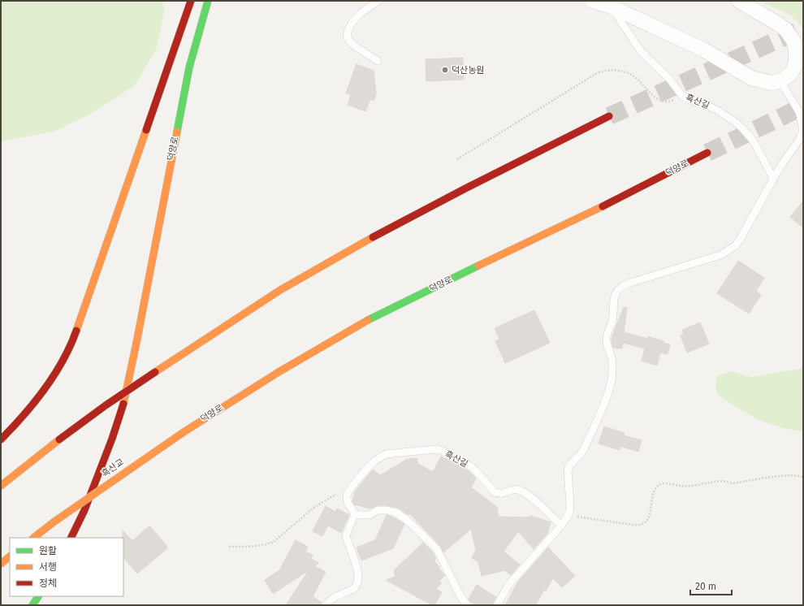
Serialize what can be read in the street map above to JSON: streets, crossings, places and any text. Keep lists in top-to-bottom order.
{
  "streets": {
    "main road": ["덕양로", "흑산교"],
    "lane": ["흑산길"]
  },
  "crossings": [
    ["덕양로", "흑산교"]
  ],
  "places": ["덕산농원"],
  "legend": ["원활", "서행", "정체"],
  "scale_bar": "20 m"
}
